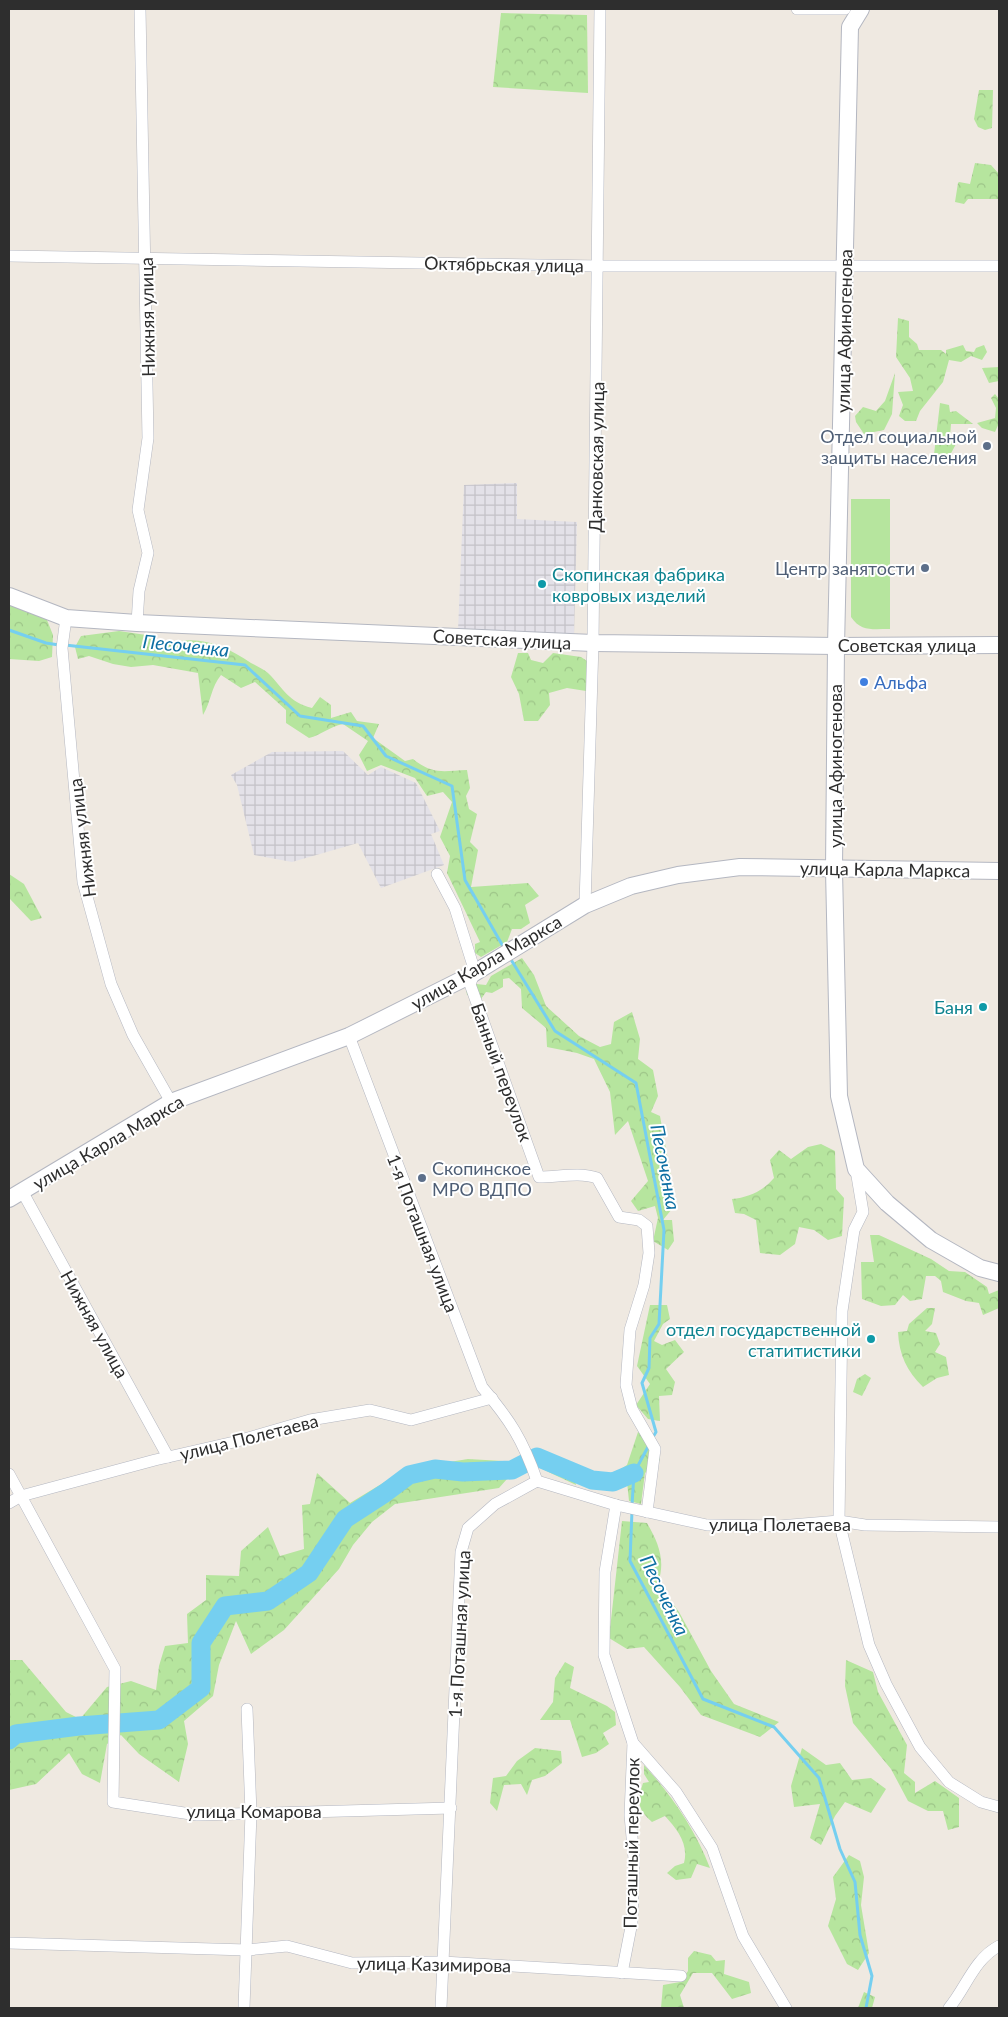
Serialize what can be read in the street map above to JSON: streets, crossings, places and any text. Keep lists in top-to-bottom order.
{
  "streets": {
    "street": [
      "Октябрьская улица",
      "Нижняя улица",
      "улица Афиногенова",
      "Данковская улица",
      "Советская улица",
      "улица Карла Маркса",
      "Банный переулок",
      "1-я Поташная улица",
      "улица Полетаева",
      "улица Комарова",
      "Поташный переулок",
      "улица Казимирова"
    ]
  },
  "crossings": [
    ["Октябрьская улица", "Нижняя улица"],
    ["Октябрьская улица", "улица Афиногенова"],
    ["Октябрьская улица", "Данковская улица"],
    ["Нижняя улица", "Советская улица"],
    ["Нижняя улица", "улица Карла Маркса"],
    ["Нижняя улица", "улица Полетаева"],
    ["улица Афиногенова", "Советская улица"],
    ["улица Афиногенова", "улица Карла Маркса"],
    ["улица Афиногенова", "улица Полетаева"],
    ["Данковская улица", "Советская улица"],
    ["Данковская улица", "улица Карла Маркса"],
    ["улица Карла Маркса", "Банный переулок"],
    ["улица Карла Маркса", "1-я Поташная улица"],
    ["Банный переулок", "улица Полетаева"],
    ["1-я Поташная улица", "улица Полетаева"],
    ["1-я Поташная улица", "улица Комарова"],
    ["1-я Поташная улица", "улица Казимирова"],
    ["улица Полетаева", "улица Комарова"],
    ["Поташный переулок", "улица Казимирова"]
  ],
  "water": ["Песоченка"],
  "places": [
    "Отдел социальной защиты населения",
    "Центр занятости",
    "Скопинская фабрика ковровых изделий",
    "Альфа",
    "Баня",
    "Скопинское МРО ВДПО",
    "отдел государственной статитистики"
  ]
}
